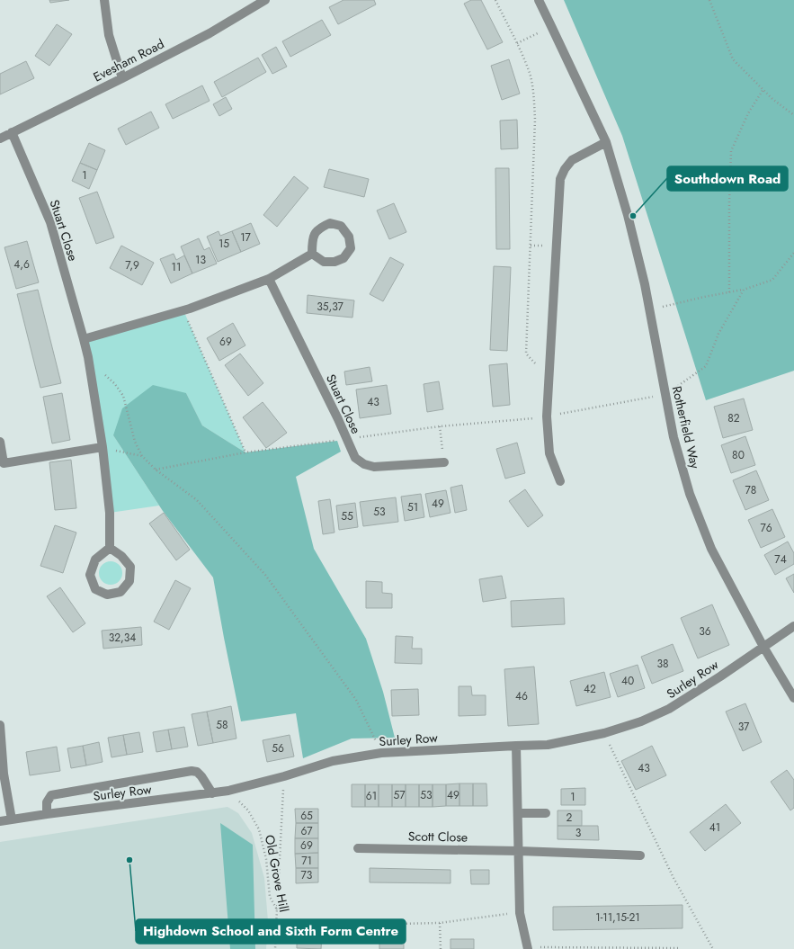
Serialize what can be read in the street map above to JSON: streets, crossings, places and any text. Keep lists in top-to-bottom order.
{
  "streets": {
    "street": [
      "Evesham Road",
      "Stuart Close",
      "Rotherfield Way",
      "Surley Row",
      "Scott Close"
    ],
    "path": ["Old Grove Hill"]
  },
  "crossings": [
    ["Evesham Road", "Stuart Close"],
    ["Rotherfield Way", "Surley Row"],
    ["Surley Row", "Old Grove Hill"]
  ],
  "places": ["Southdown Road", "Highdown School and Sixth Form Centre"],
  "house_numbers": [
    "1",
    "17",
    "15",
    "13",
    "4,6",
    "7,9",
    "11",
    "35,37",
    "69",
    "43",
    "82",
    "80",
    "78",
    "49",
    "51",
    "53",
    "55",
    "76",
    "74",
    "36",
    "32,34",
    "38",
    "40",
    "42",
    "46",
    "58",
    "37",
    "56",
    "43",
    "57",
    "53",
    "49",
    "61",
    "1",
    "65",
    "2",
    "41",
    "67",
    "3",
    "69",
    "71",
    "73",
    "1-11,15-21"
  ]
}
